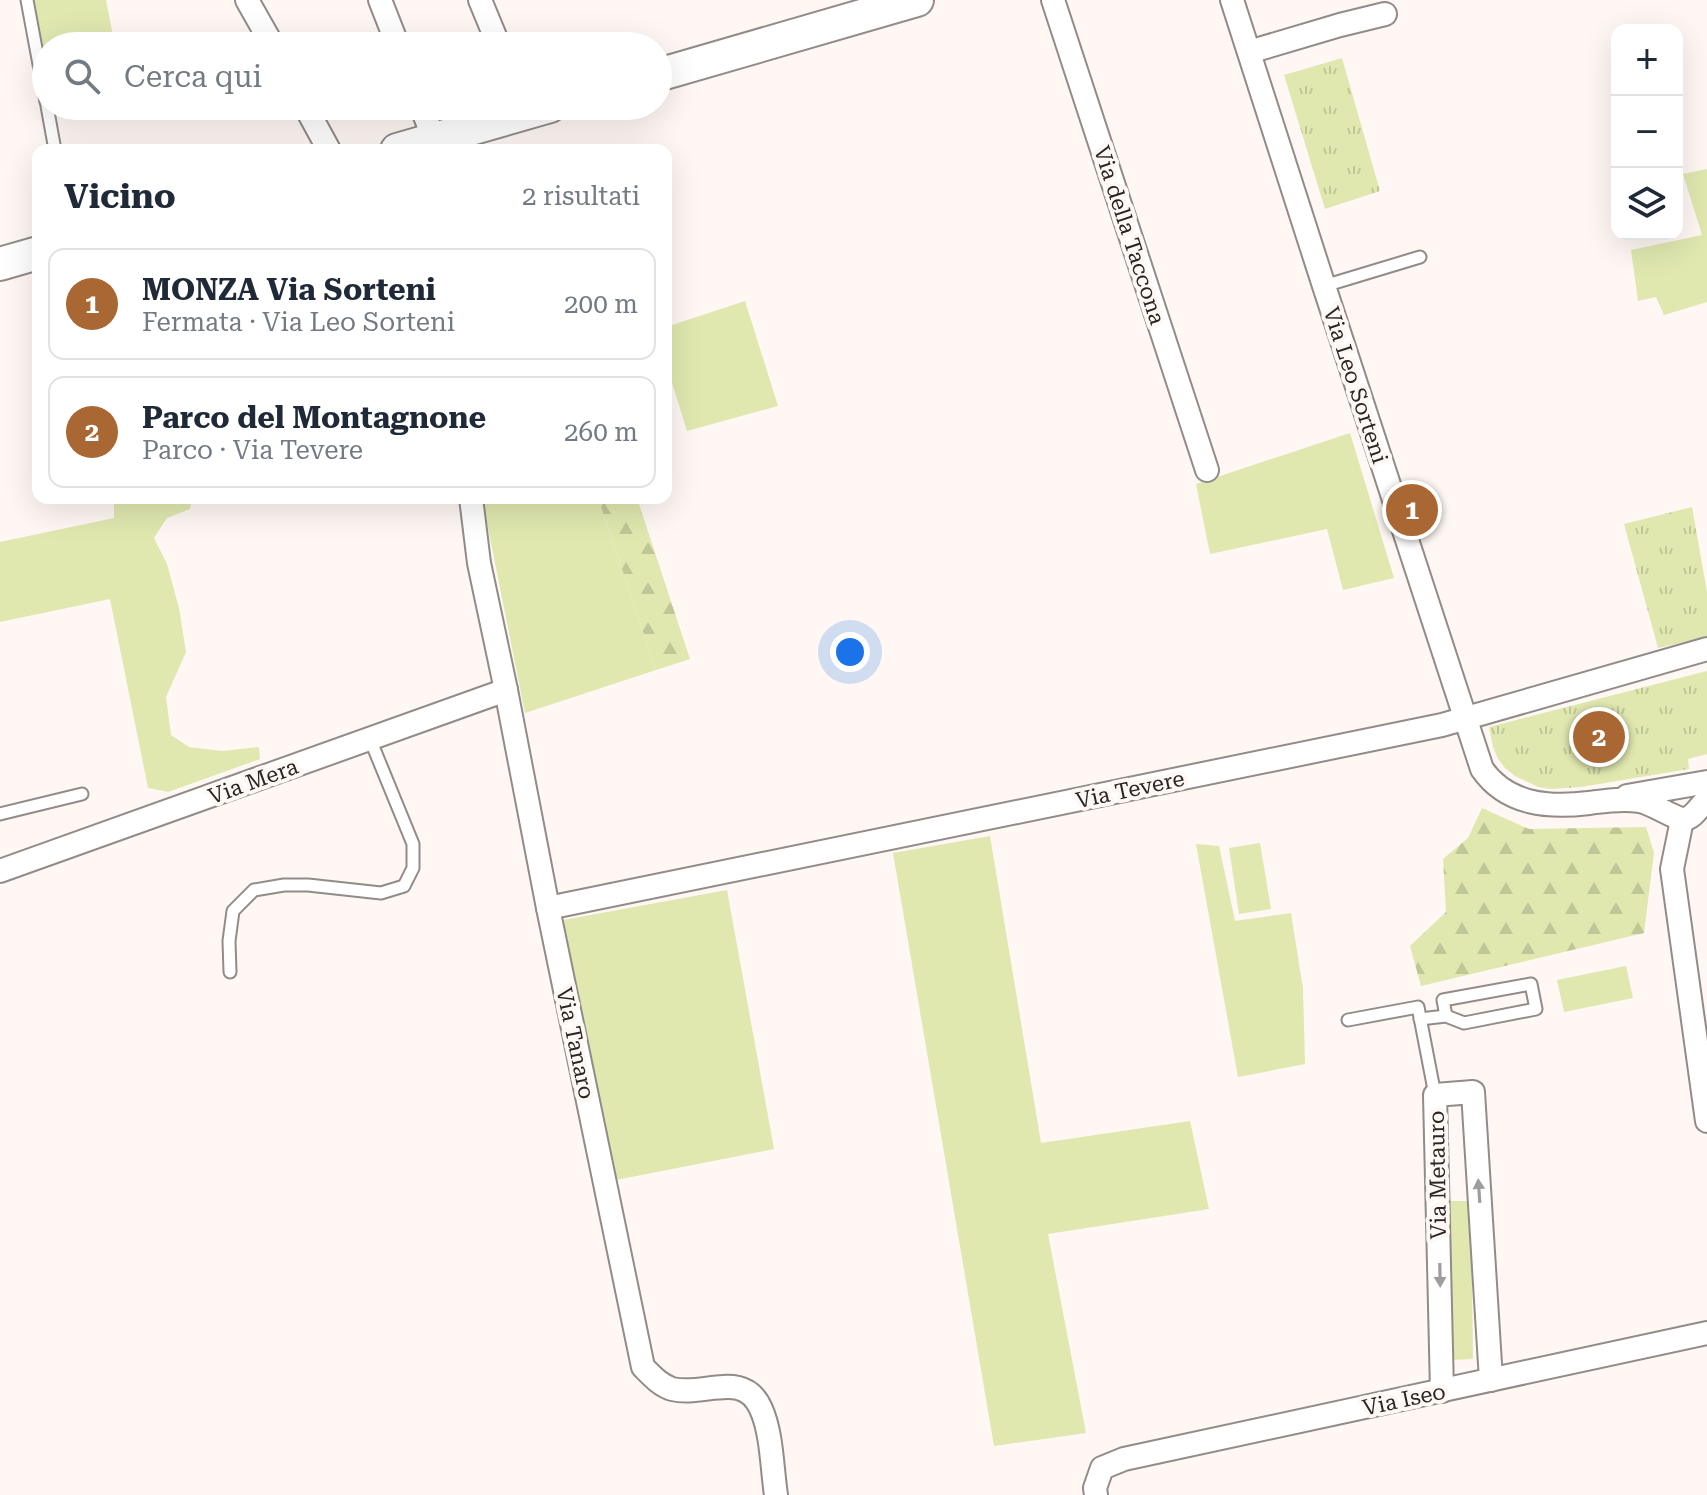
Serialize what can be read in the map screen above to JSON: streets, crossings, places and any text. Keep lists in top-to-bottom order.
{
  "streets": {
    "street": [
      "Via della Taccona",
      "Via Leo Sorteni",
      "Via Mera",
      "Via Tevere",
      "Via Tanaro",
      "Via Metauro",
      "Via Iseo"
    ]
  },
  "crossings": [
    ["Via Leo Sorteni", "Via Tevere"],
    ["Via Mera", "Via Tanaro"],
    ["Via Tevere", "Via Tanaro"],
    ["Via Metauro", "Via Iseo"]
  ],
  "page": {
    "map_buttons": ["+", "−"],
    "search": "Cerca qui",
    "heading": ["Vicino", "2 risultati"],
    "list": [
      {
        "mark": "1",
        "name": "MONZA Via Sorteni",
        "note": "Fermata · Via Leo Sorteni",
        "value": "200 m"
      },
      {
        "mark": "2",
        "name": "Parco del Montagnone",
        "note": "Parco · Via Tevere",
        "value": "260 m"
      }
    ],
    "pins": ["1", "2"]
  }
}
